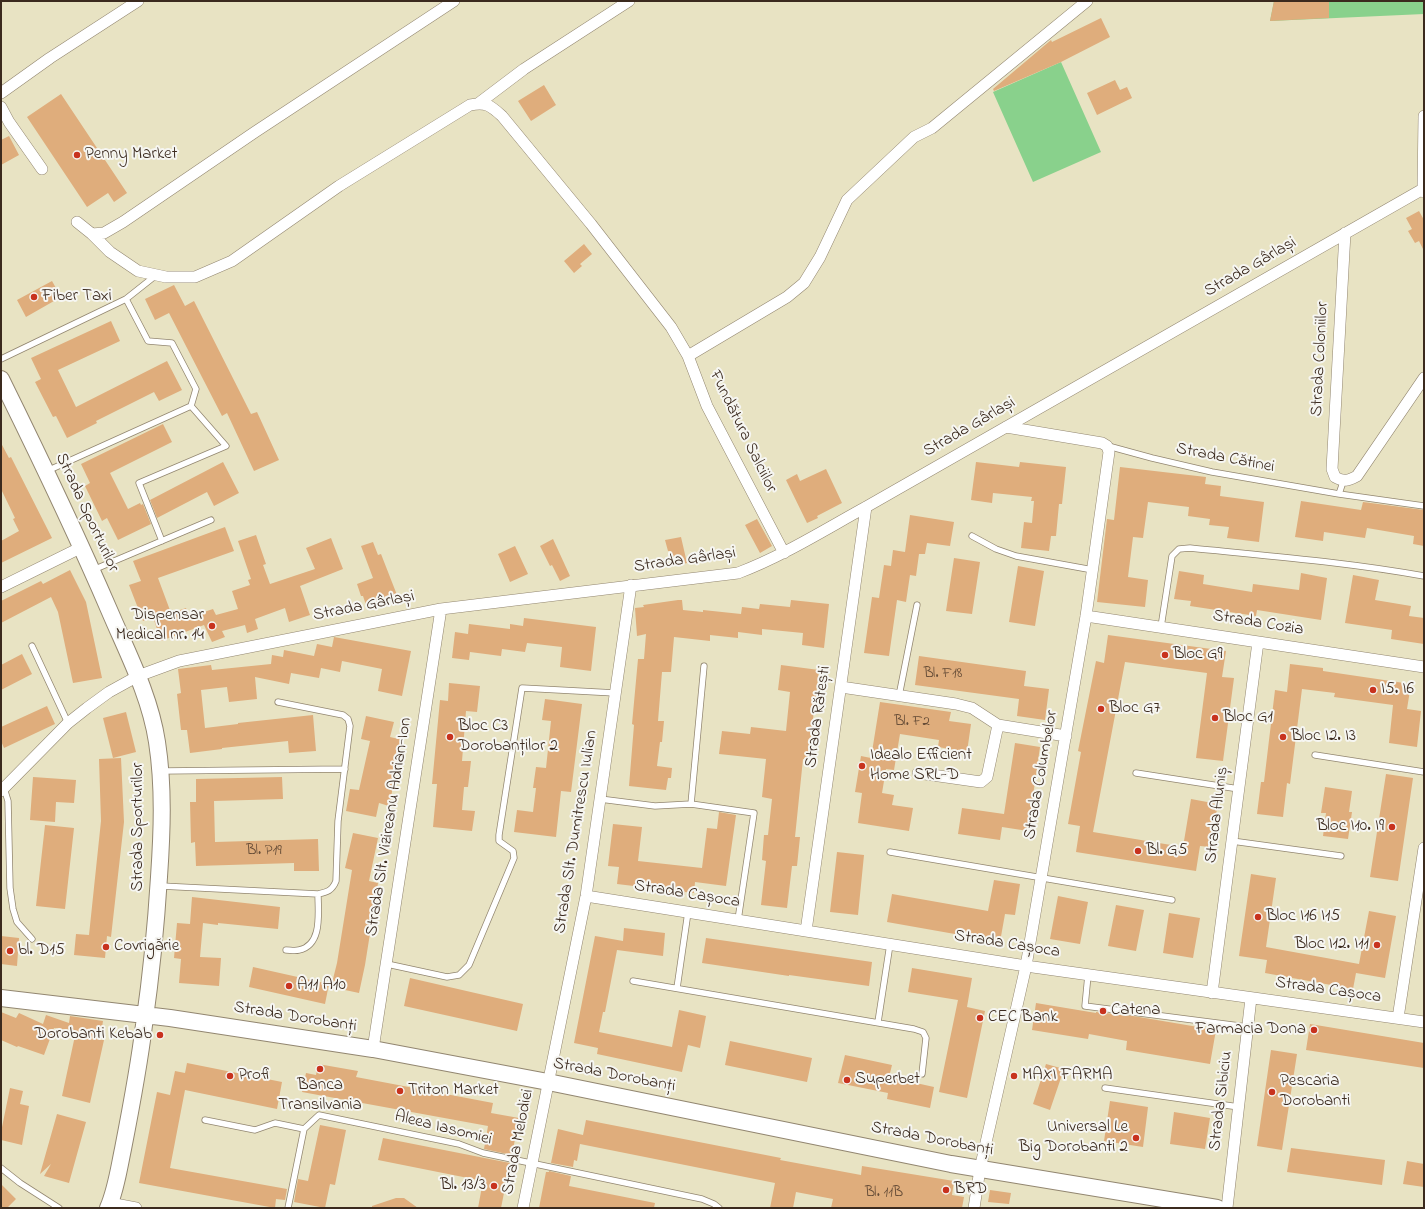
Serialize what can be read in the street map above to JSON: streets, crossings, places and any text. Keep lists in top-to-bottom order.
{
  "streets": {
    "main road": ["Strada Sporturilor", "Strada Dorobanți"],
    "street": [
      "Strada Gârlași",
      "Strada Coloniilor",
      "Fundătura Salciilor",
      "Strada Cozia",
      "Strada Rătești",
      "Strada Columbelor",
      "Strada Aluniș",
      "Strada Slt. Vizireanu Adrian-Ion",
      "Strada Slt. Dumitrescu Iulian",
      "Strada Cașoca",
      "Strada Sibiciu",
      "Strada Melodiei"
    ],
    "lane": ["Strada Cătinei", "Aleea Iasomiei"]
  },
  "crossings": [
    ["Strada Gârlași", "Strada Coloniilor"],
    ["Strada Gârlași", "Fundătura Salciilor"],
    ["Strada Gârlași", "Strada Sporturilor"],
    ["Strada Gârlași", "Strada Rătești"],
    ["Strada Gârlași", "Strada Slt. Vizireanu Adrian-Ion"],
    ["Strada Gârlași", "Strada Slt. Dumitrescu Iulian"],
    ["Strada Cătinei", "Strada Columbelor"],
    ["Strada Sporturilor", "Strada Dorobanți"],
    ["Strada Cozia", "Strada Columbelor"],
    ["Strada Cozia", "Strada Aluniș"],
    ["Strada Rătești", "Strada Cașoca"],
    ["Strada Columbelor", "Strada Cașoca"],
    ["Strada Columbelor", "Strada Dorobanți"],
    ["Strada Aluniș", "Strada Cașoca"],
    ["Strada Slt. Vizireanu Adrian-Ion", "Strada Dorobanți"],
    ["Strada Slt. Dumitrescu Iulian", "Strada Cașoca"],
    ["Strada Slt. Dumitrescu Iulian", "Strada Dorobanți"],
    ["Strada Slt. Dumitrescu Iulian", "Strada Melodiei"],
    ["Strada Cașoca", "Strada Sibiciu"],
    ["Strada Dorobanți", "Strada Melodiei"],
    ["Aleea Iasomiei", "Strada Melodiei"]
  ],
  "places": [
    "Penny Market",
    "Fiber Taxi",
    "Dispensar Medical nr. 14",
    "Bloc G9",
    "I5. I6",
    "Bloc G7",
    "Bloc G1",
    "Bloc C3 Dorobanților 2",
    "Bloc I2. I3",
    "Idealo Efficient Home SRL-D",
    "Bloc I10. I9",
    "Bl. G5",
    "Bloc I16 I15",
    "Bloc I12. I11",
    "Covrigărie",
    "bl. D15",
    "A11 A10",
    "Catena",
    "CEC Bank",
    "Farmacia Dona",
    "Dorobanti Kebab",
    "Banca Transilvania",
    "Profi",
    "MAXI FARMA",
    "Superbet",
    "Triton Market",
    "Pescaria Dorobanti",
    "Universal Le Big Dorobanti 2",
    "Bl. 13/3",
    "BRD"
  ],
  "house_numbers": [
    "Bl. F18",
    "Bl. F2",
    "Bl. P19",
    "Bl. 11B"
  ]
}
